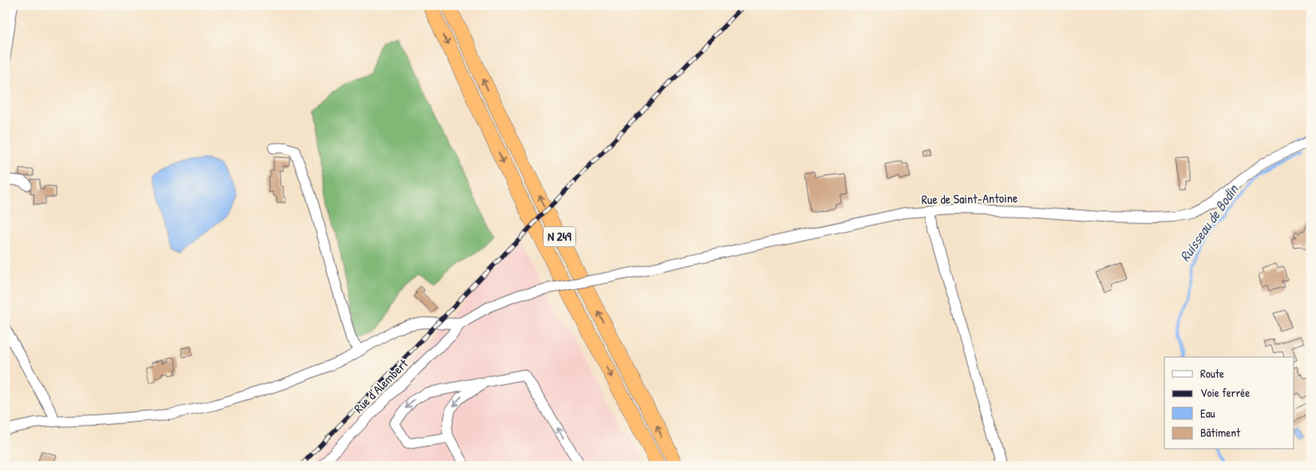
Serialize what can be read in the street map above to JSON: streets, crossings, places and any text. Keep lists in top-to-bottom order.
{
  "streets": {
    "highway": ["N 249"],
    "street": ["Rue de Saint-Antoine", "Rue d’Alembert"]
  },
  "crossings": [
    ["Rue de Saint-Antoine", "Rue d’Alembert"]
  ],
  "water": ["Ruisseau de Bodin"],
  "legend": [
    "Route",
    "Voie ferrée",
    "Eau",
    "Bâtiment"
  ]
}
